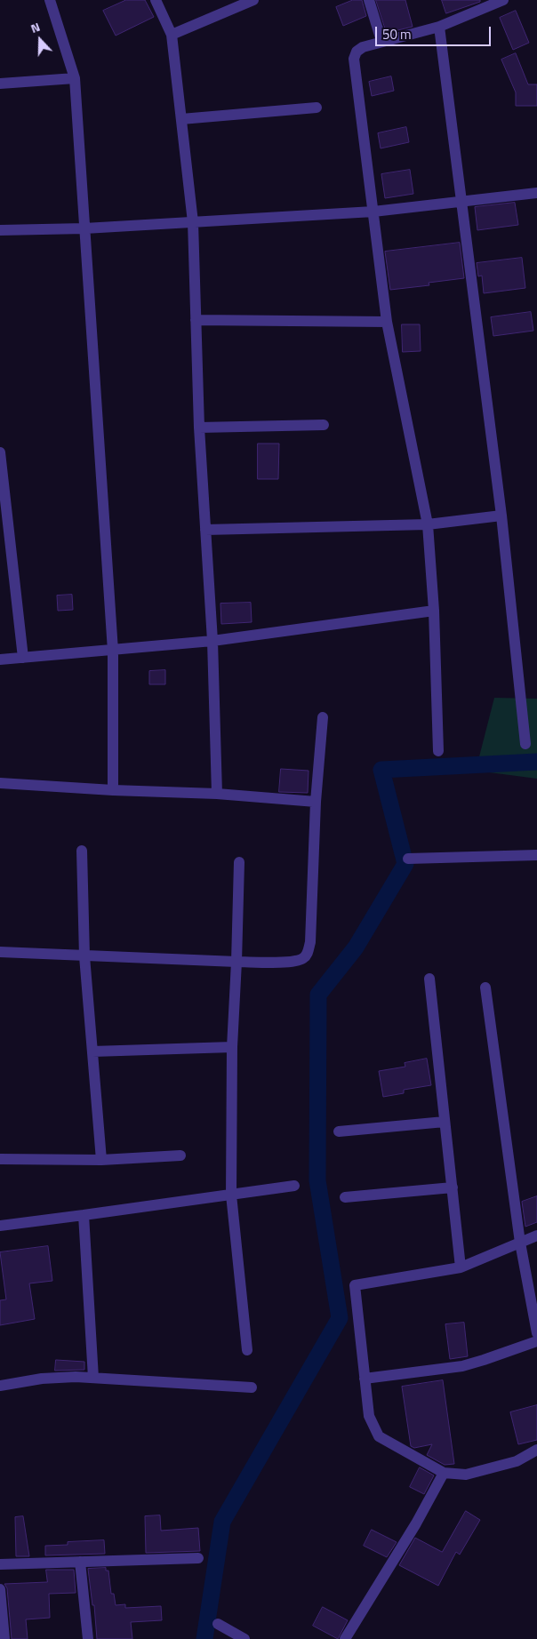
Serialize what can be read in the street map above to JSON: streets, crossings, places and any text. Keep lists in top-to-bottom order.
{
  "scale_bar": "50 m",
  "north": "top"
}
